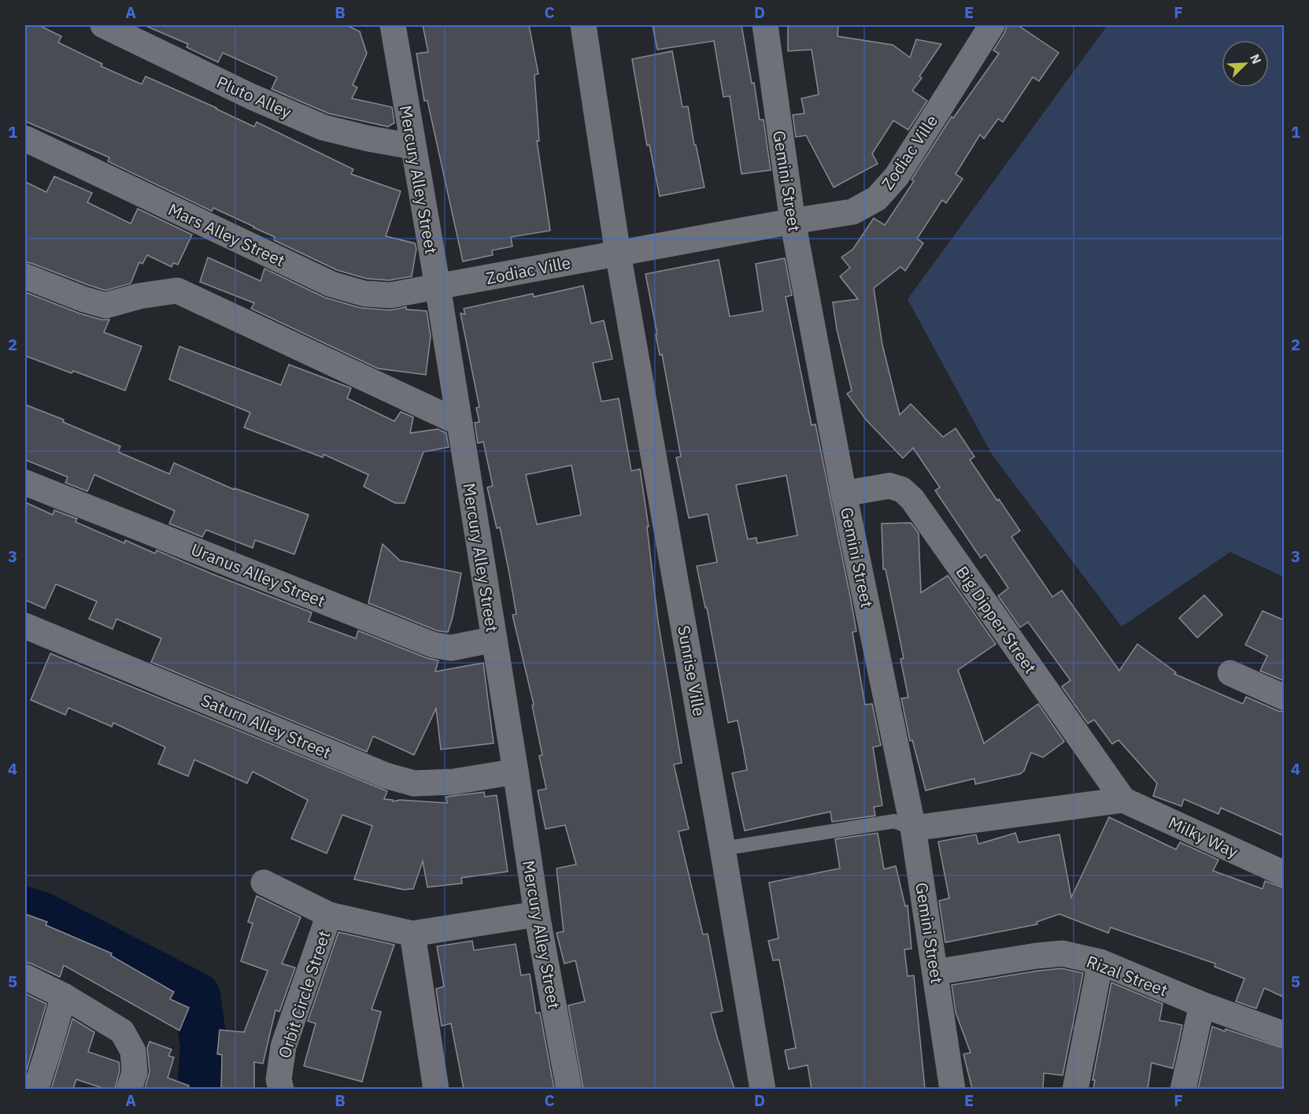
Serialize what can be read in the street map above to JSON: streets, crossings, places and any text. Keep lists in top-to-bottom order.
{
  "streets": {
    "street": [
      "Pluto Alley",
      "Zodiac Ville",
      "Mercury Alley Street",
      "Gemini Street",
      "Mars Alley Street",
      "Uranus Alley Street",
      "Big Dipper Street",
      "Sunrise Ville",
      "Saturn Alley Street",
      "Milky Way",
      "Rizal Street",
      "Orbit Circle Street"
    ]
  },
  "crossings": [
    ["Pluto Alley", "Mercury Alley Street"],
    ["Zodiac Ville", "Mercury Alley Street"],
    ["Zodiac Ville", "Gemini Street"],
    ["Zodiac Ville", "Mars Alley Street"],
    ["Zodiac Ville", "Sunrise Ville"],
    ["Mercury Alley Street", "Mars Alley Street"],
    ["Mercury Alley Street", "Uranus Alley Street"],
    ["Mercury Alley Street", "Saturn Alley Street"],
    ["Gemini Street", "Big Dipper Street"],
    ["Gemini Street", "Rizal Street"],
    ["Big Dipper Street", "Milky Way"]
  ],
  "north": "top right",
  "grid": {
    "columns": [
      "A",
      "B",
      "C",
      "D",
      "E",
      "F"
    ],
    "rows": [
      "1",
      "2",
      "3",
      "4",
      "5"
    ]
  }
}
